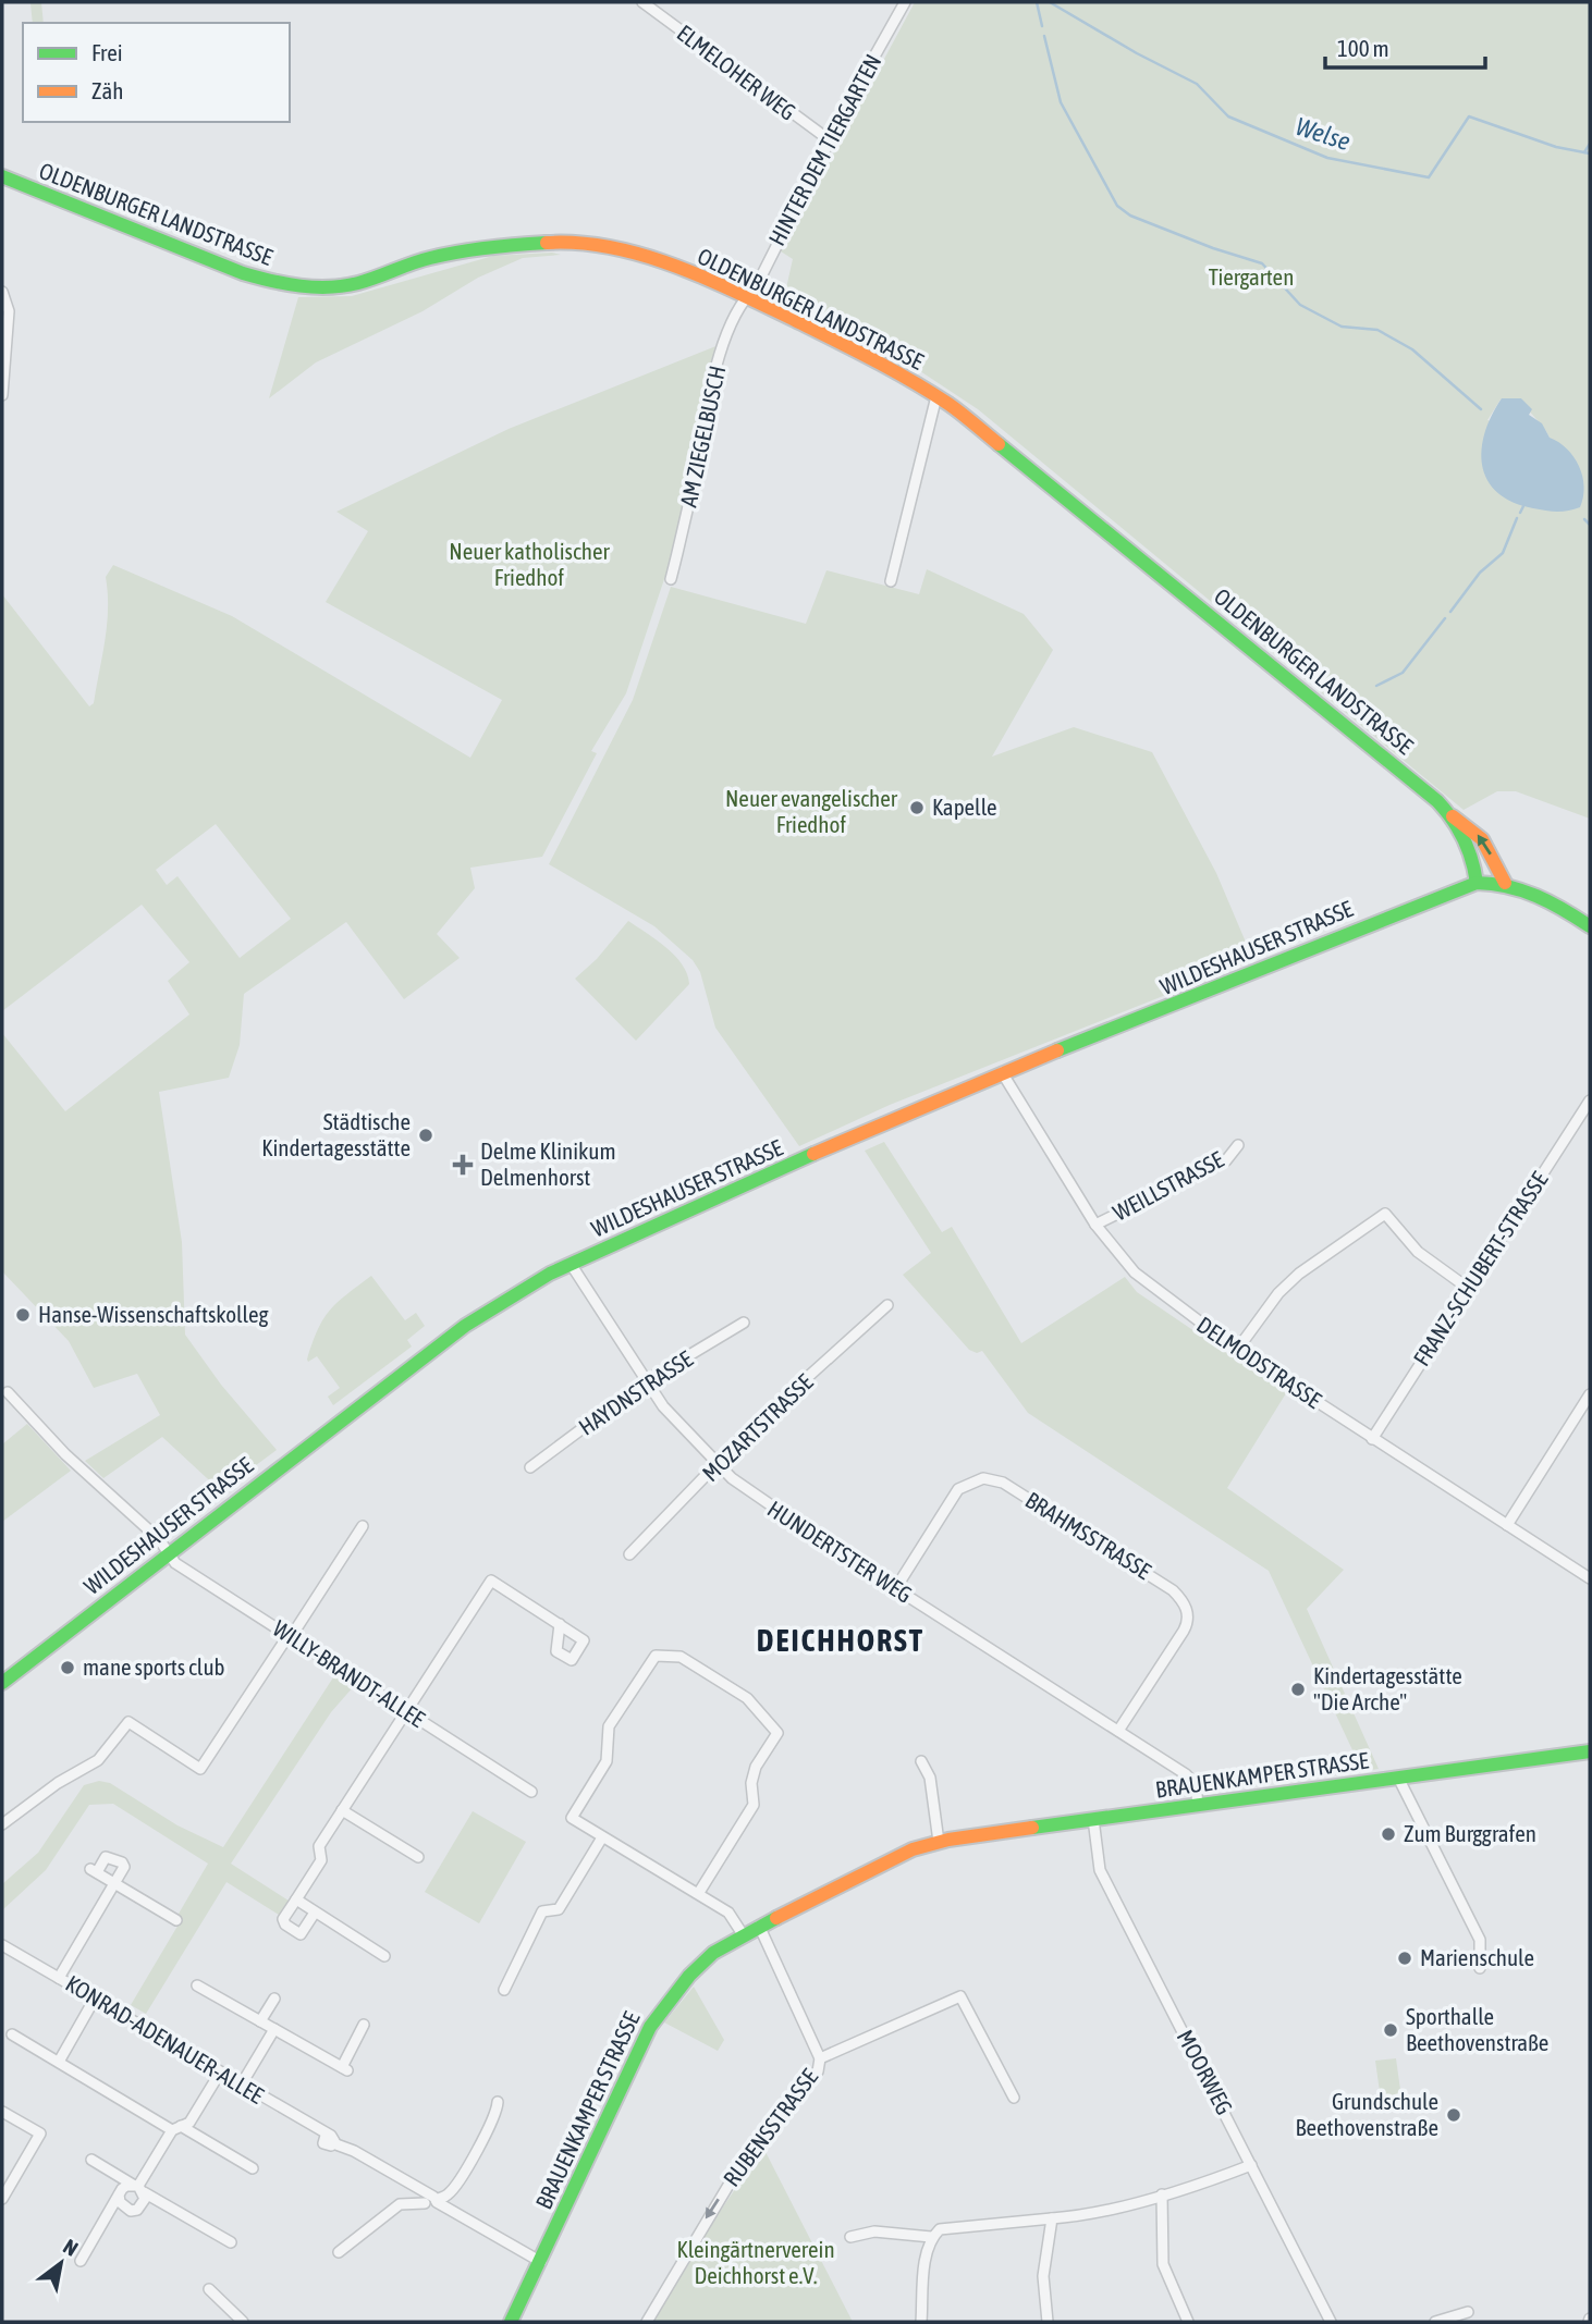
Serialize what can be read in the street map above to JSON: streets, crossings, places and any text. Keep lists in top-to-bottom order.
{
  "streets": {
    "main road": ["OLDENBURGER LANDSTRASSE", "WILDESHAUSER STRASSE", "BRAUENKAMPER STRASSE"],
    "street": [
      "ELMELOHER WEG",
      "HINTER DEM TIERGARTEN",
      "AM ZIEGELBUSCH",
      "WEILLSTRASSE",
      "FRANZ-SCHUBERT-STRASSE",
      "DELMODSTRASSE",
      "HAYDNSTRASSE",
      "MOZARTSTRASSE",
      "BRAHMSSTRASSE",
      "HUNDERTSTER WEG",
      "WILLY-BRANDT-ALLEE",
      "KONRAD-ADENAUER-ALLEE",
      "MOORWEG",
      "RUBENSSTRASSE"
    ]
  },
  "crossings": [
    ["ELMELOHER WEG", "HINTER DEM TIERGARTEN"],
    ["HINTER DEM TIERGARTEN", "OLDENBURGER LANDSTRASSE"],
    ["HINTER DEM TIERGARTEN", "AM ZIEGELBUSCH"],
    ["OLDENBURGER LANDSTRASSE", "AM ZIEGELBUSCH"],
    ["OLDENBURGER LANDSTRASSE", "WILDESHAUSER STRASSE"],
    ["WILDESHAUSER STRASSE", "DELMODSTRASSE"],
    ["WILDESHAUSER STRASSE", "HUNDERTSTER WEG"],
    ["WILDESHAUSER STRASSE", "WILLY-BRANDT-ALLEE"],
    ["WEILLSTRASSE", "DELMODSTRASSE"],
    ["FRANZ-SCHUBERT-STRASSE", "DELMODSTRASSE"],
    ["HAYDNSTRASSE", "HUNDERTSTER WEG"],
    ["MOZARTSTRASSE", "HUNDERTSTER WEG"],
    ["BRAHMSSTRASSE", "HUNDERTSTER WEG"],
    ["HUNDERTSTER WEG", "BRAUENKAMPER STRASSE"],
    ["BRAUENKAMPER STRASSE", "KONRAD-ADENAUER-ALLEE"],
    ["BRAUENKAMPER STRASSE", "MOORWEG"],
    ["BRAUENKAMPER STRASSE", "RUBENSSTRASSE"]
  ],
  "one_way": ["RUBENSSTRASSE"],
  "districts": ["DEICHHORST"],
  "water": ["Welse"],
  "parks": [
    "Tiergarten",
    "Neuer katholischer Friedhof",
    "Neuer evangelischer Friedhof",
    "Kleingärtnerverein Deichhorst e.V."
  ],
  "places": {
    "other": [
      "Kapelle",
      "Städtische Kindertagesstätte",
      "Hanse-Wissenschaftskolleg",
      "mane sports club",
      "Kindertagesstätte \"Die Arche\"",
      "Zum Burggrafen",
      "Marienschule",
      "Sporthalle Beethovenstraße",
      "Grundschule Beethovenstraße"
    ],
    "health": ["Delme Klinikum Delmenhorst"]
  },
  "legend": ["Frei", "Zäh"],
  "scale_bar": "100 m",
  "north": "top right"
}
